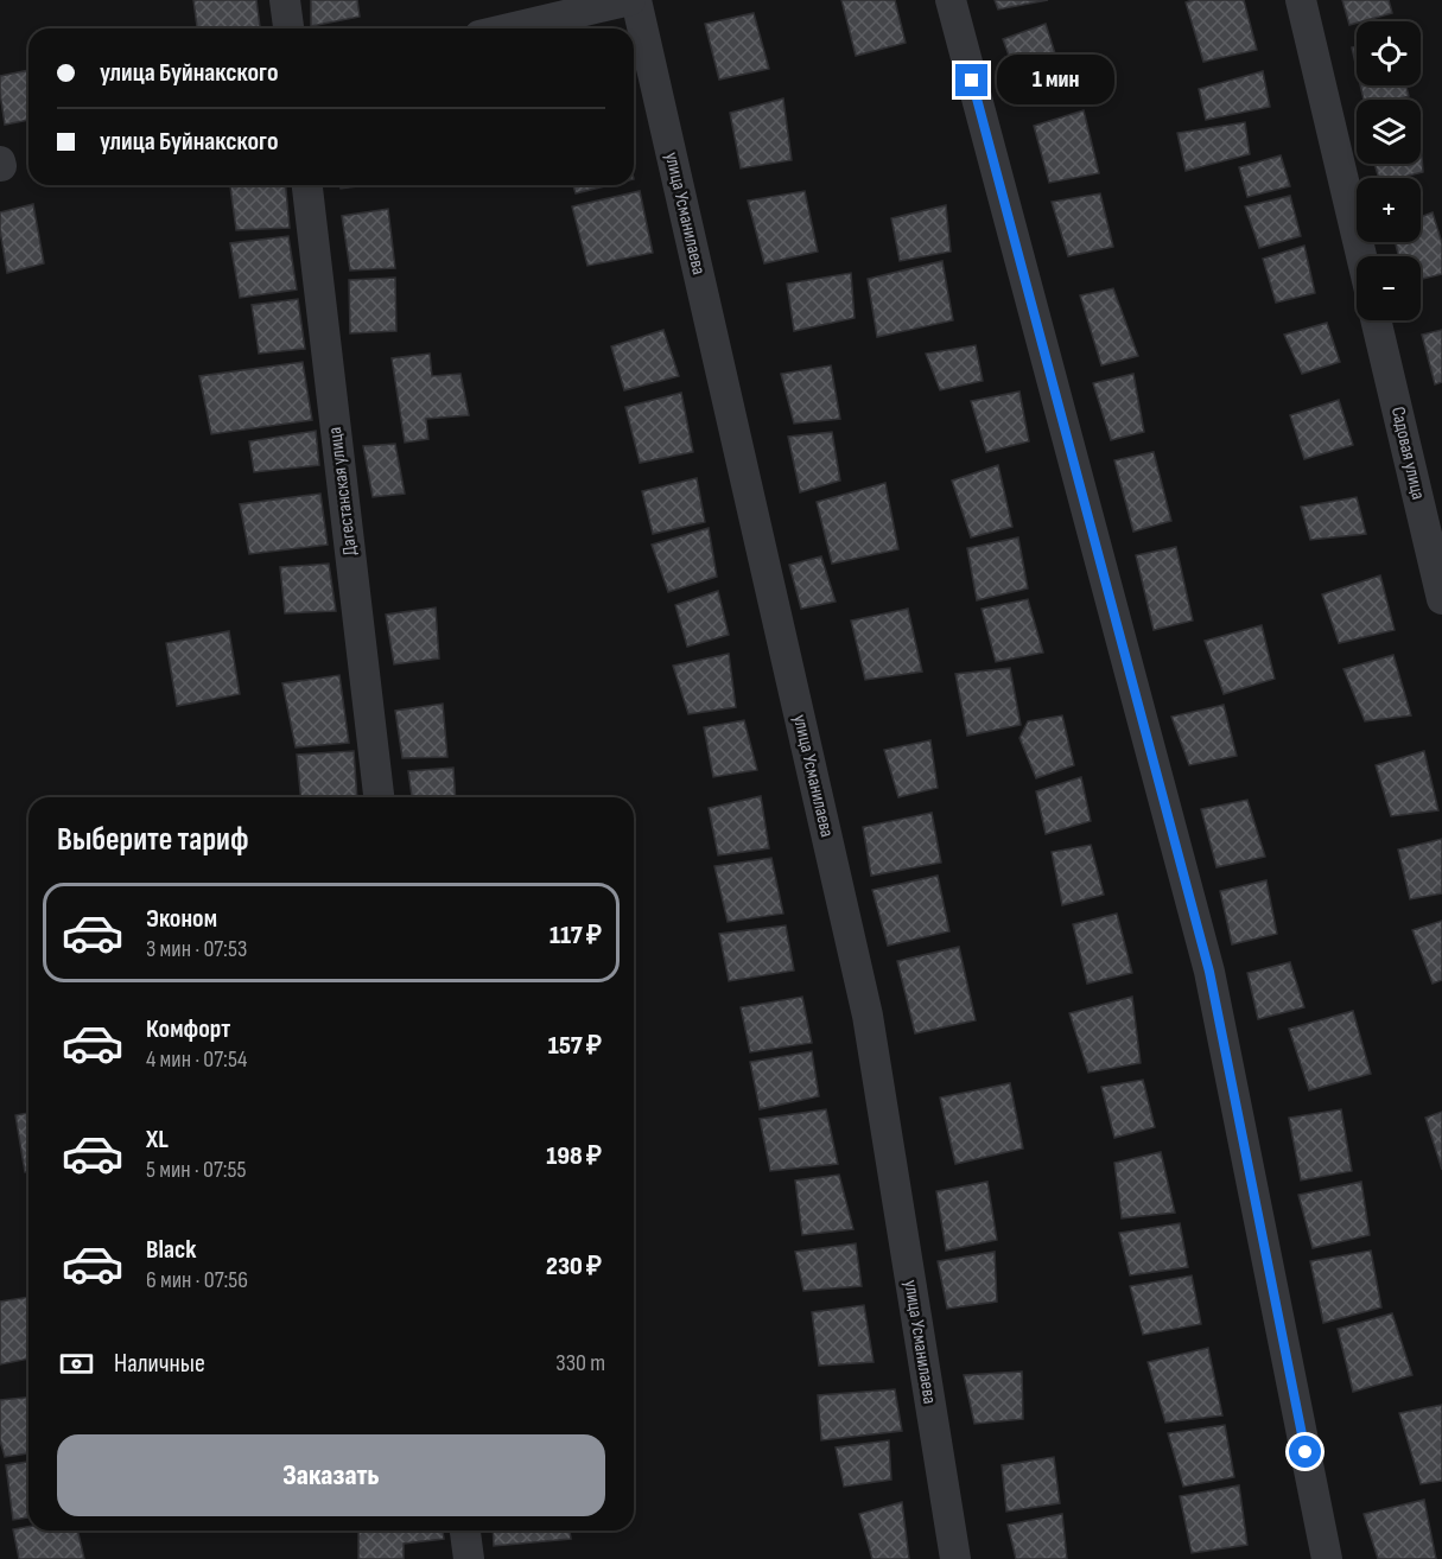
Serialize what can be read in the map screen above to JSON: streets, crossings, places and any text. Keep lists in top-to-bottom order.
{
  "streets": {
    "street": ["улица Усманилаева", "Садовая улица", "Дагестанская улица"]
  },
  "page": {
    "map_buttons": ["+", "−"],
    "banner": ["улица Буйнакского", "улица Буйнакского"],
    "bubble": "1 мин",
    "heading": "Выберите тариф",
    "list": [
      {
        "name": "Эконом",
        "note": "3 мин · 07:53",
        "value": "117 ₽"
      },
      {
        "name": "Комфорт",
        "note": "4 мин · 07:54",
        "value": "157 ₽"
      },
      {
        "name": "XL",
        "note": "5 мин · 07:55",
        "value": "198 ₽"
      },
      {
        "name": "Black",
        "note": "6 мин · 07:56",
        "value": "230 ₽"
      }
    ],
    "pay": ["Наличные", "330 m"],
    "buttons": "Заказать"
  }
}
